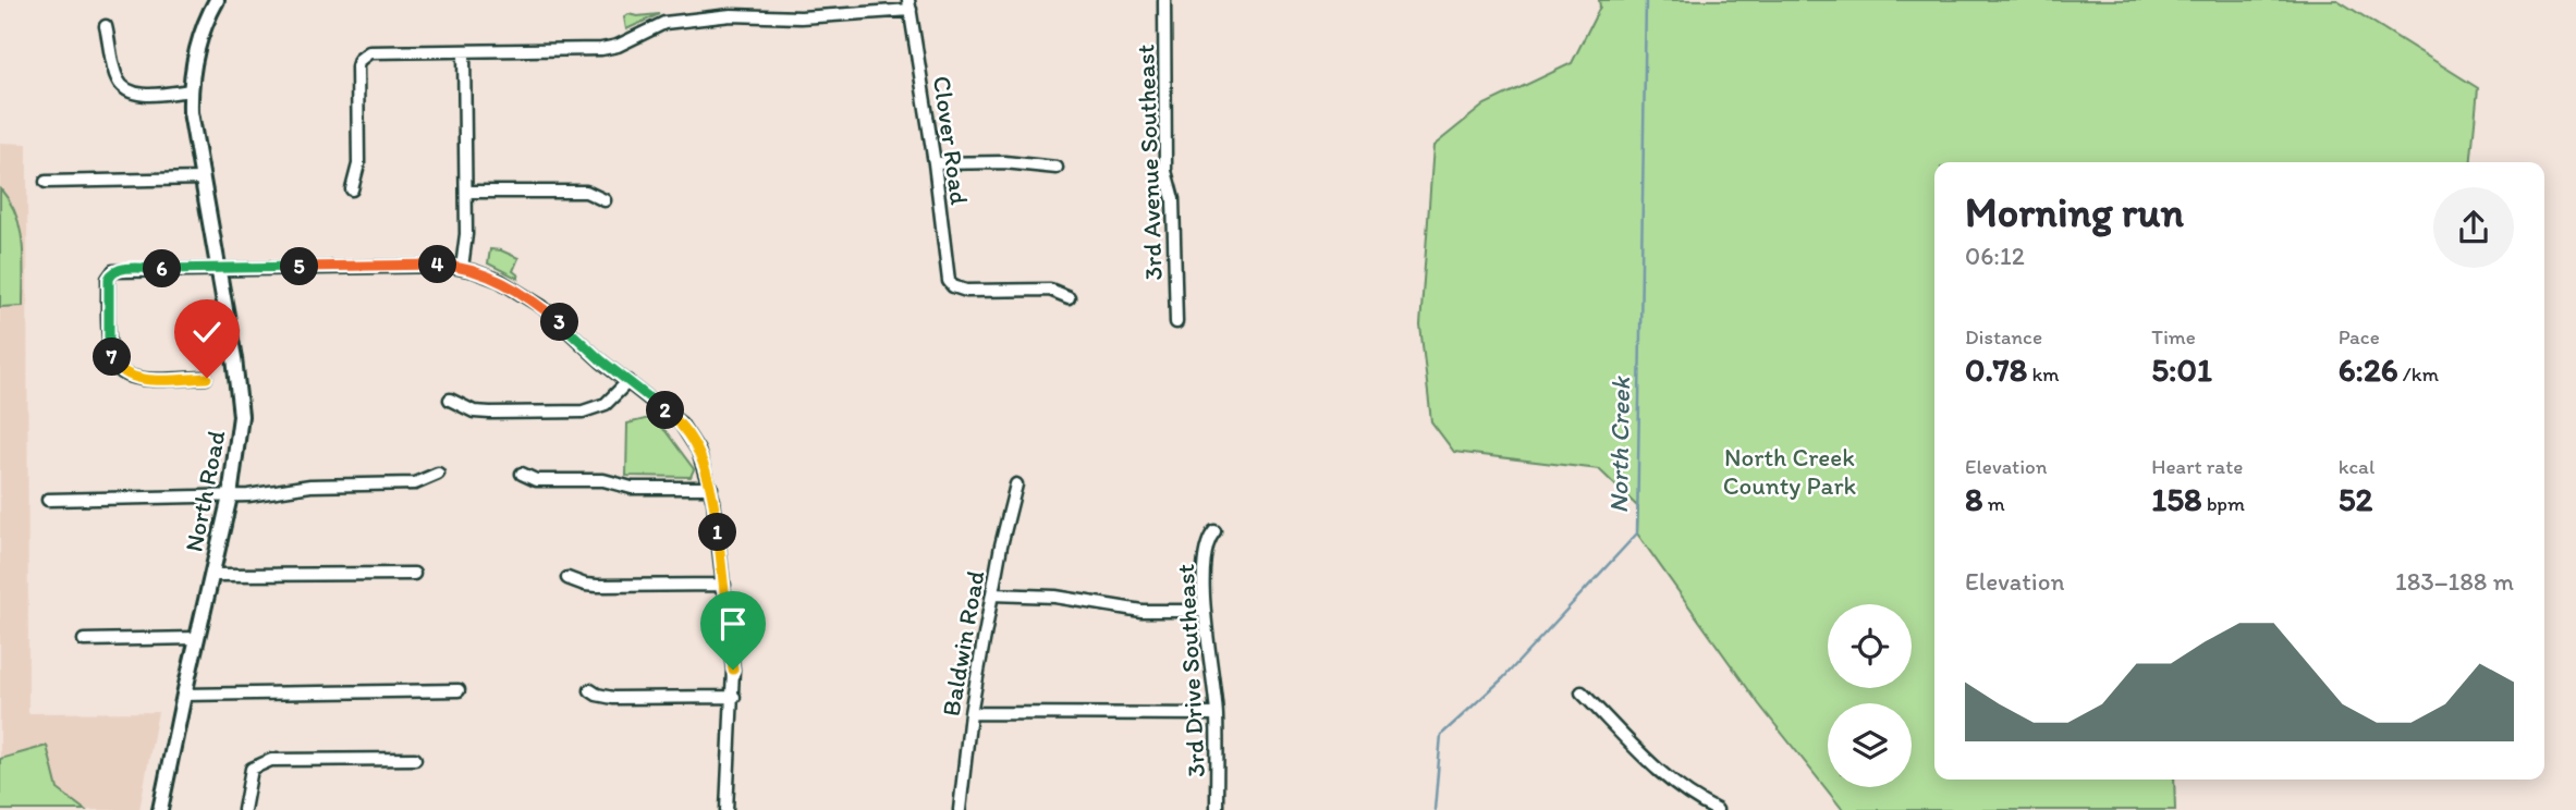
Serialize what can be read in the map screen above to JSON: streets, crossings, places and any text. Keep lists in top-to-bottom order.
{
  "streets": {
    "street": [
      "Clover Road",
      "3rd Avenue Southeast",
      "North Road",
      "Baldwin Road",
      "3rd Drive Southeast"
    ]
  },
  "water": ["North Creek"],
  "parks": ["North Creek County Park"],
  "page": {
    "heading": ["Morning run", "06:12"],
    "pins": [
      "4",
      "5",
      "6",
      "3",
      "7",
      "2",
      "1"
    ],
    "stats": [
      ["Distance", "0.78 km"],
      ["Time", "5:01"],
      ["Pace", "6:26 /km"],
      ["Elevation", "8 m"],
      ["Heart rate", "158 bpm"],
      ["kcal", "52"]
    ],
    "chart": ["Elevation", "183–188 m"]
  }
}
